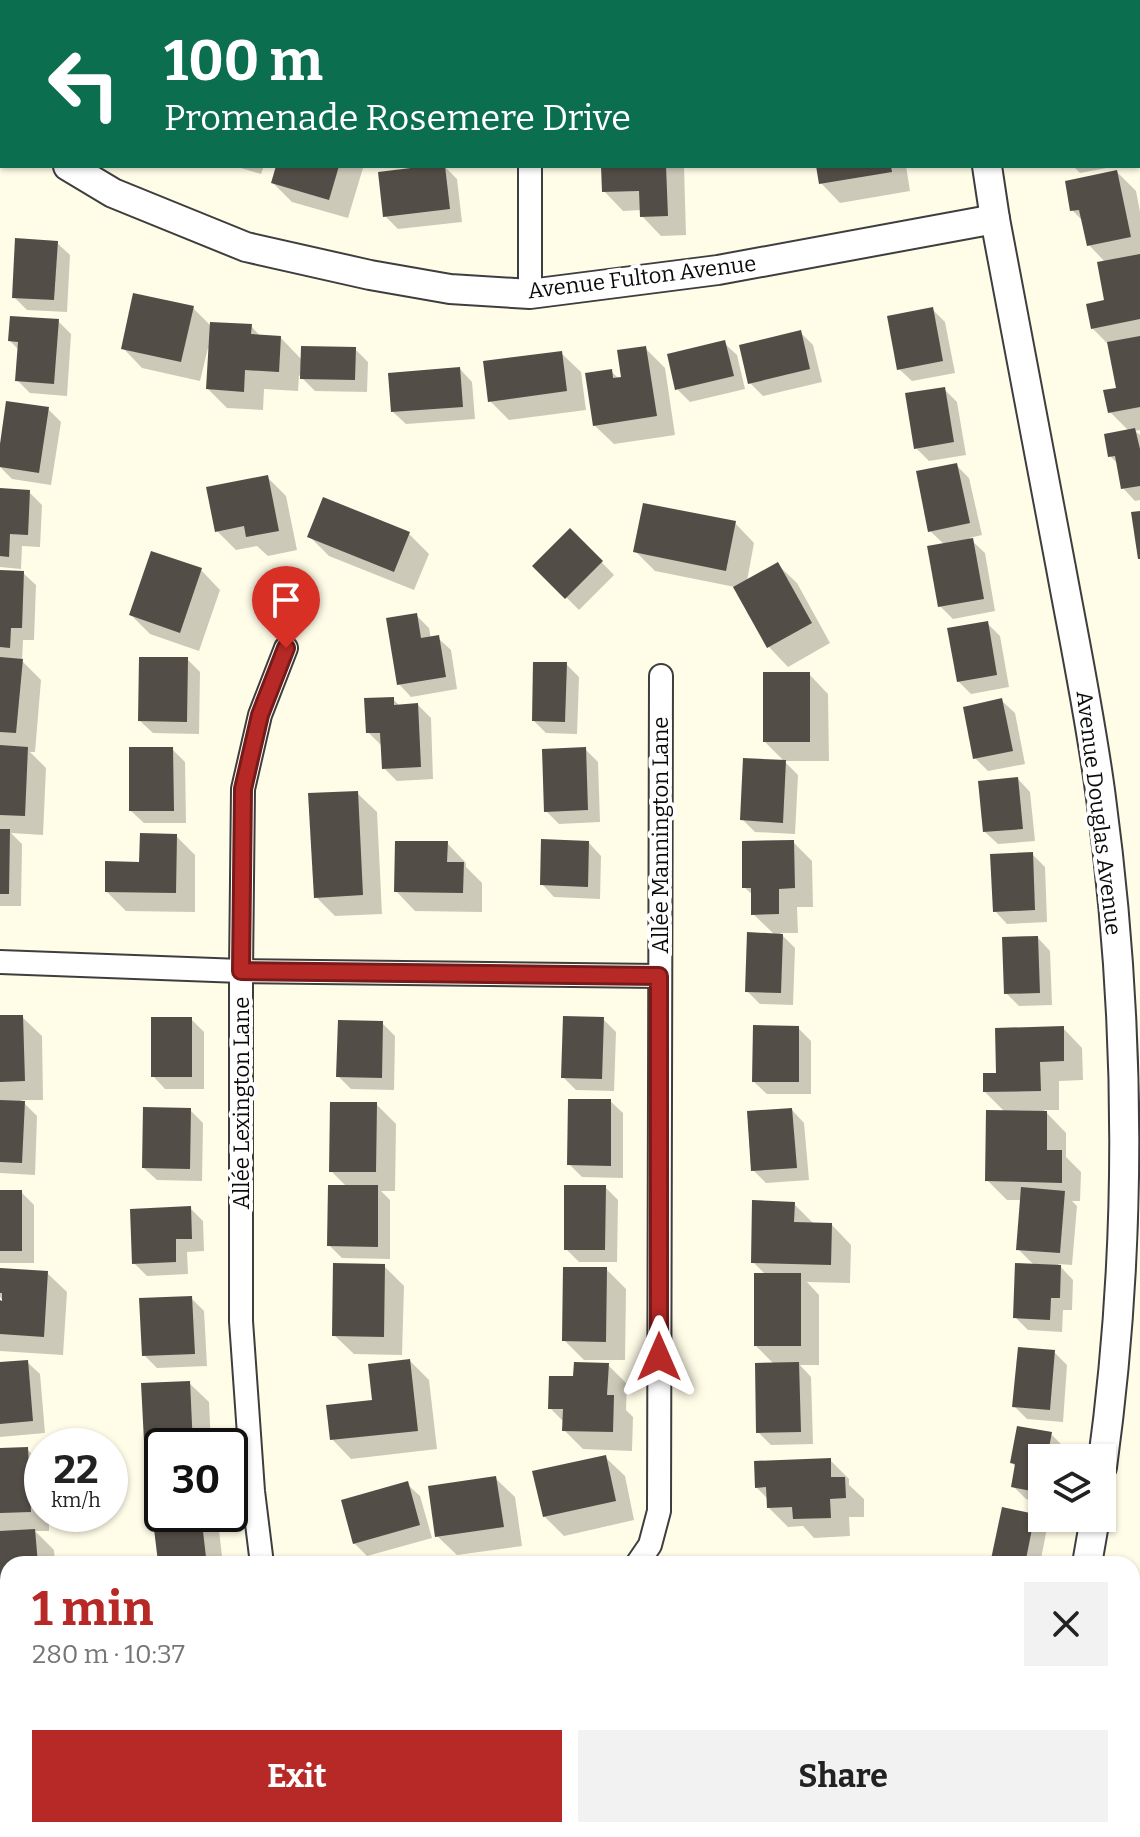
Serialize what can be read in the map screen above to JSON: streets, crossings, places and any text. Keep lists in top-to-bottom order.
{
  "streets": {
    "street": [
      "Avenue Fulton Avenue",
      "Avenue Douglas Avenue",
      "Allée Mannington Lane",
      "Allée Lexington Lane"
    ]
  },
  "crossings": [
    ["Avenue Fulton Avenue", "Avenue Douglas Avenue"]
  ],
  "page": {
    "turn": ["100 m", "Promenade Rosemere Drive"],
    "speed": "22 km/h",
    "limit": "30",
    "heading": ["1 min", "280 m · 10:37"],
    "buttons": ["Exit", "Share"]
  }
}
